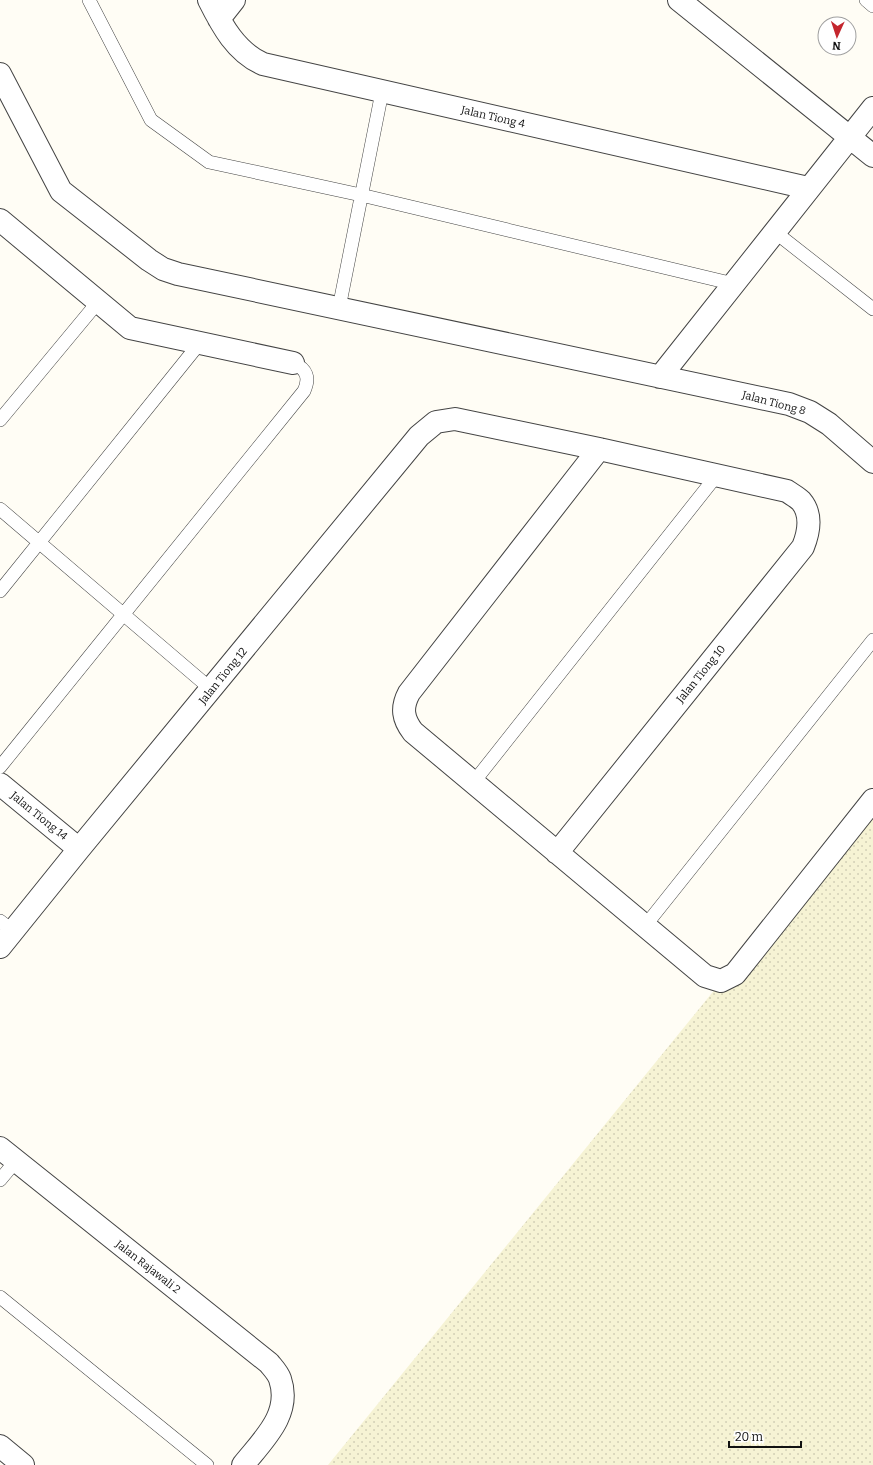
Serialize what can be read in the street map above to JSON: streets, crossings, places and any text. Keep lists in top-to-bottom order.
{
  "streets": {
    "street": [
      "Jalan Tiong 4",
      "Jalan Tiong 8",
      "Jalan Tiong 10",
      "Jalan Tiong 12",
      "Jalan Tiong 14",
      "Jalan Rajawali 2"
    ]
  },
  "crossings": [
    ["Jalan Tiong 12", "Jalan Tiong 14"]
  ],
  "scale_bar": "20 m",
  "north": "bottom"
}
